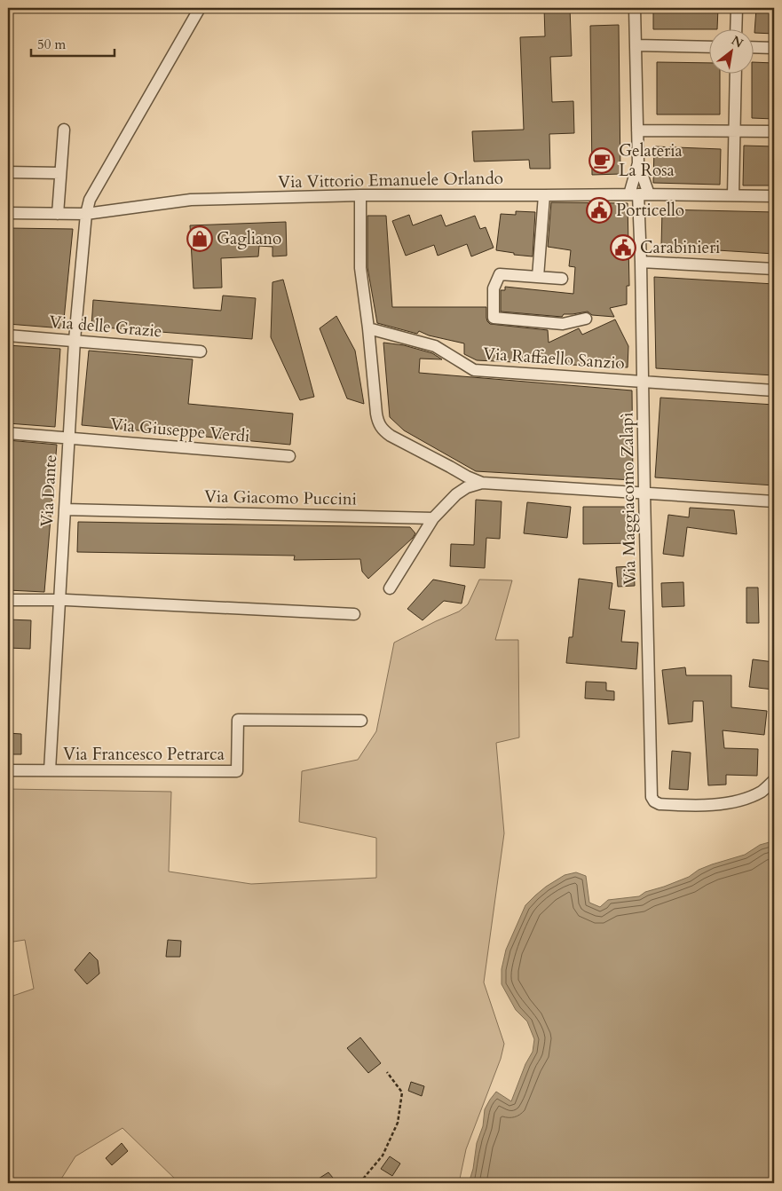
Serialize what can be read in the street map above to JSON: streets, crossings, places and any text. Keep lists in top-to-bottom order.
{
  "streets": {
    "street": [
      "Via Vittorio Emanuele Orlando",
      "Via delle Grazie",
      "Via Raffaello Sanzio",
      "Via Giuseppe Verdi",
      "Via Dante",
      "Via Giacomo Puccini",
      "Via Maggiacomo Zalapì",
      "Via Francesco Petrarca"
    ]
  },
  "crossings": [
    ["Via Vittorio Emanuele Orlando", "Via Dante"],
    ["Via Vittorio Emanuele Orlando", "Via Maggiacomo Zalapì"],
    ["Via delle Grazie", "Via Dante"],
    ["Via Raffaello Sanzio", "Via Maggiacomo Zalapì"],
    ["Via Giuseppe Verdi", "Via Dante"],
    ["Via Dante", "Via Giacomo Puccini"],
    ["Via Dante", "Via Francesco Petrarca"]
  ],
  "places": {
    "cafe": ["Gelateria La Rosa"],
    "public building": ["Porticello", "Carabinieri"],
    "shop": ["Gagliano"]
  },
  "scale_bar": "50 m",
  "north": "top right"
}
